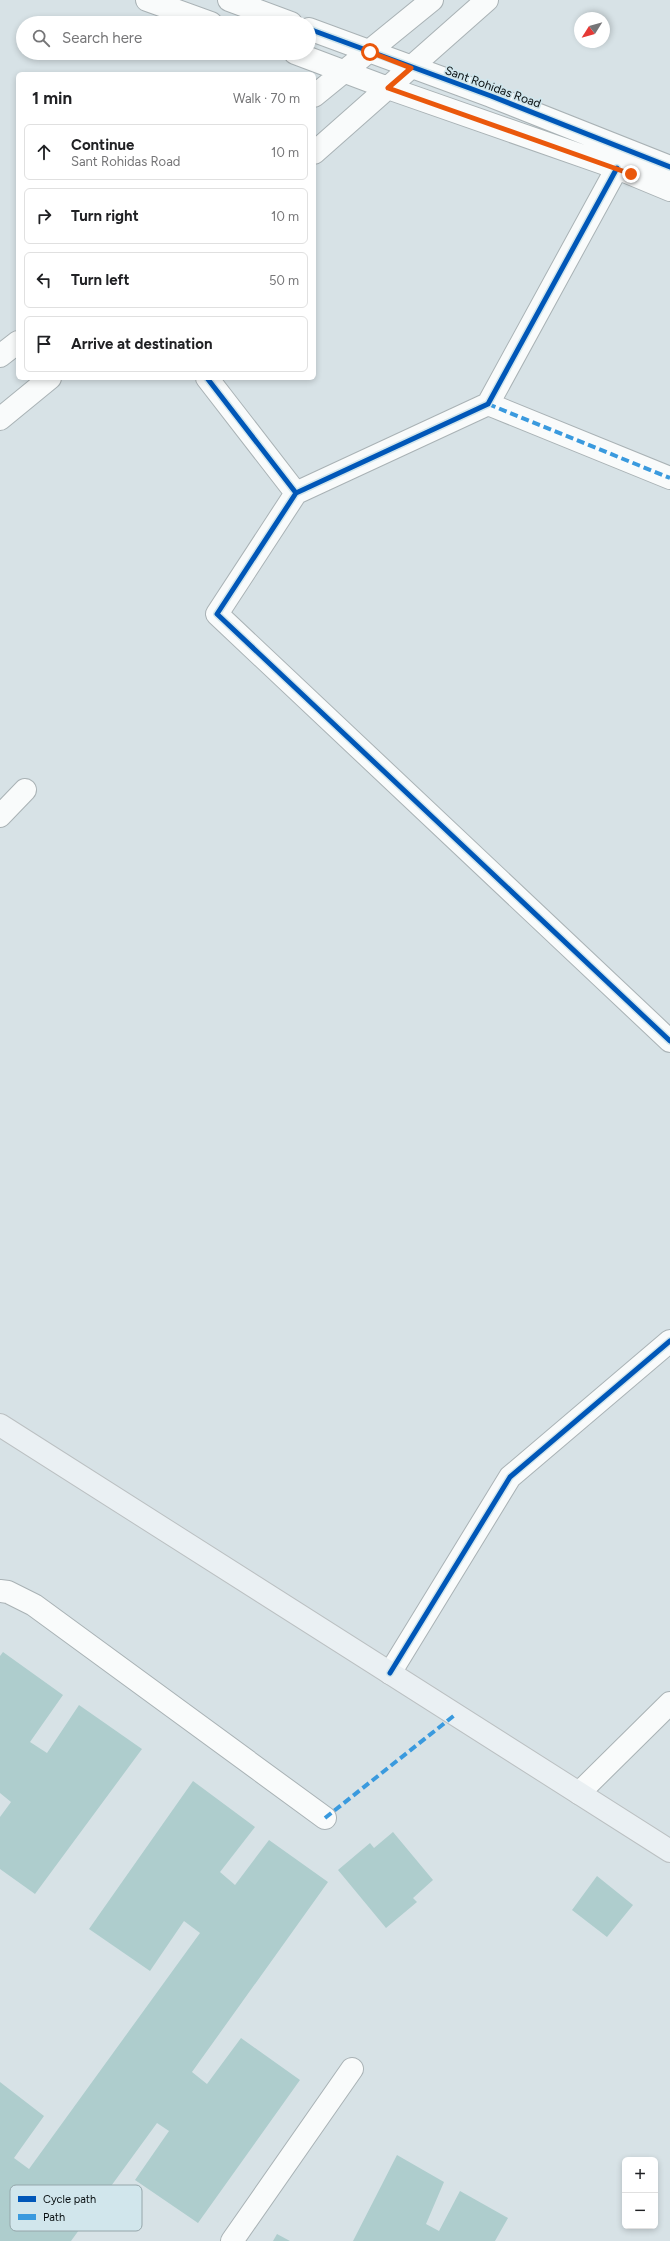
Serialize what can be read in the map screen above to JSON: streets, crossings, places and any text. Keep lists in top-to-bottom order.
{
  "streets": {
    "street": ["Sant Rohidas Road"]
  },
  "legend": ["Cycle path", "Path"],
  "north": "bottom left",
  "page": {
    "search": "Search here",
    "heading": ["1 min", "Walk · 70 m"],
    "list": [
      ["Continue", "Sant Rohidas Road", "10 m"],
      ["Turn right", "10 m"],
      ["Turn left", "50 m"],
      "Arrive at destination"
    ],
    "map_buttons": ["+", "−"]
  }
}
